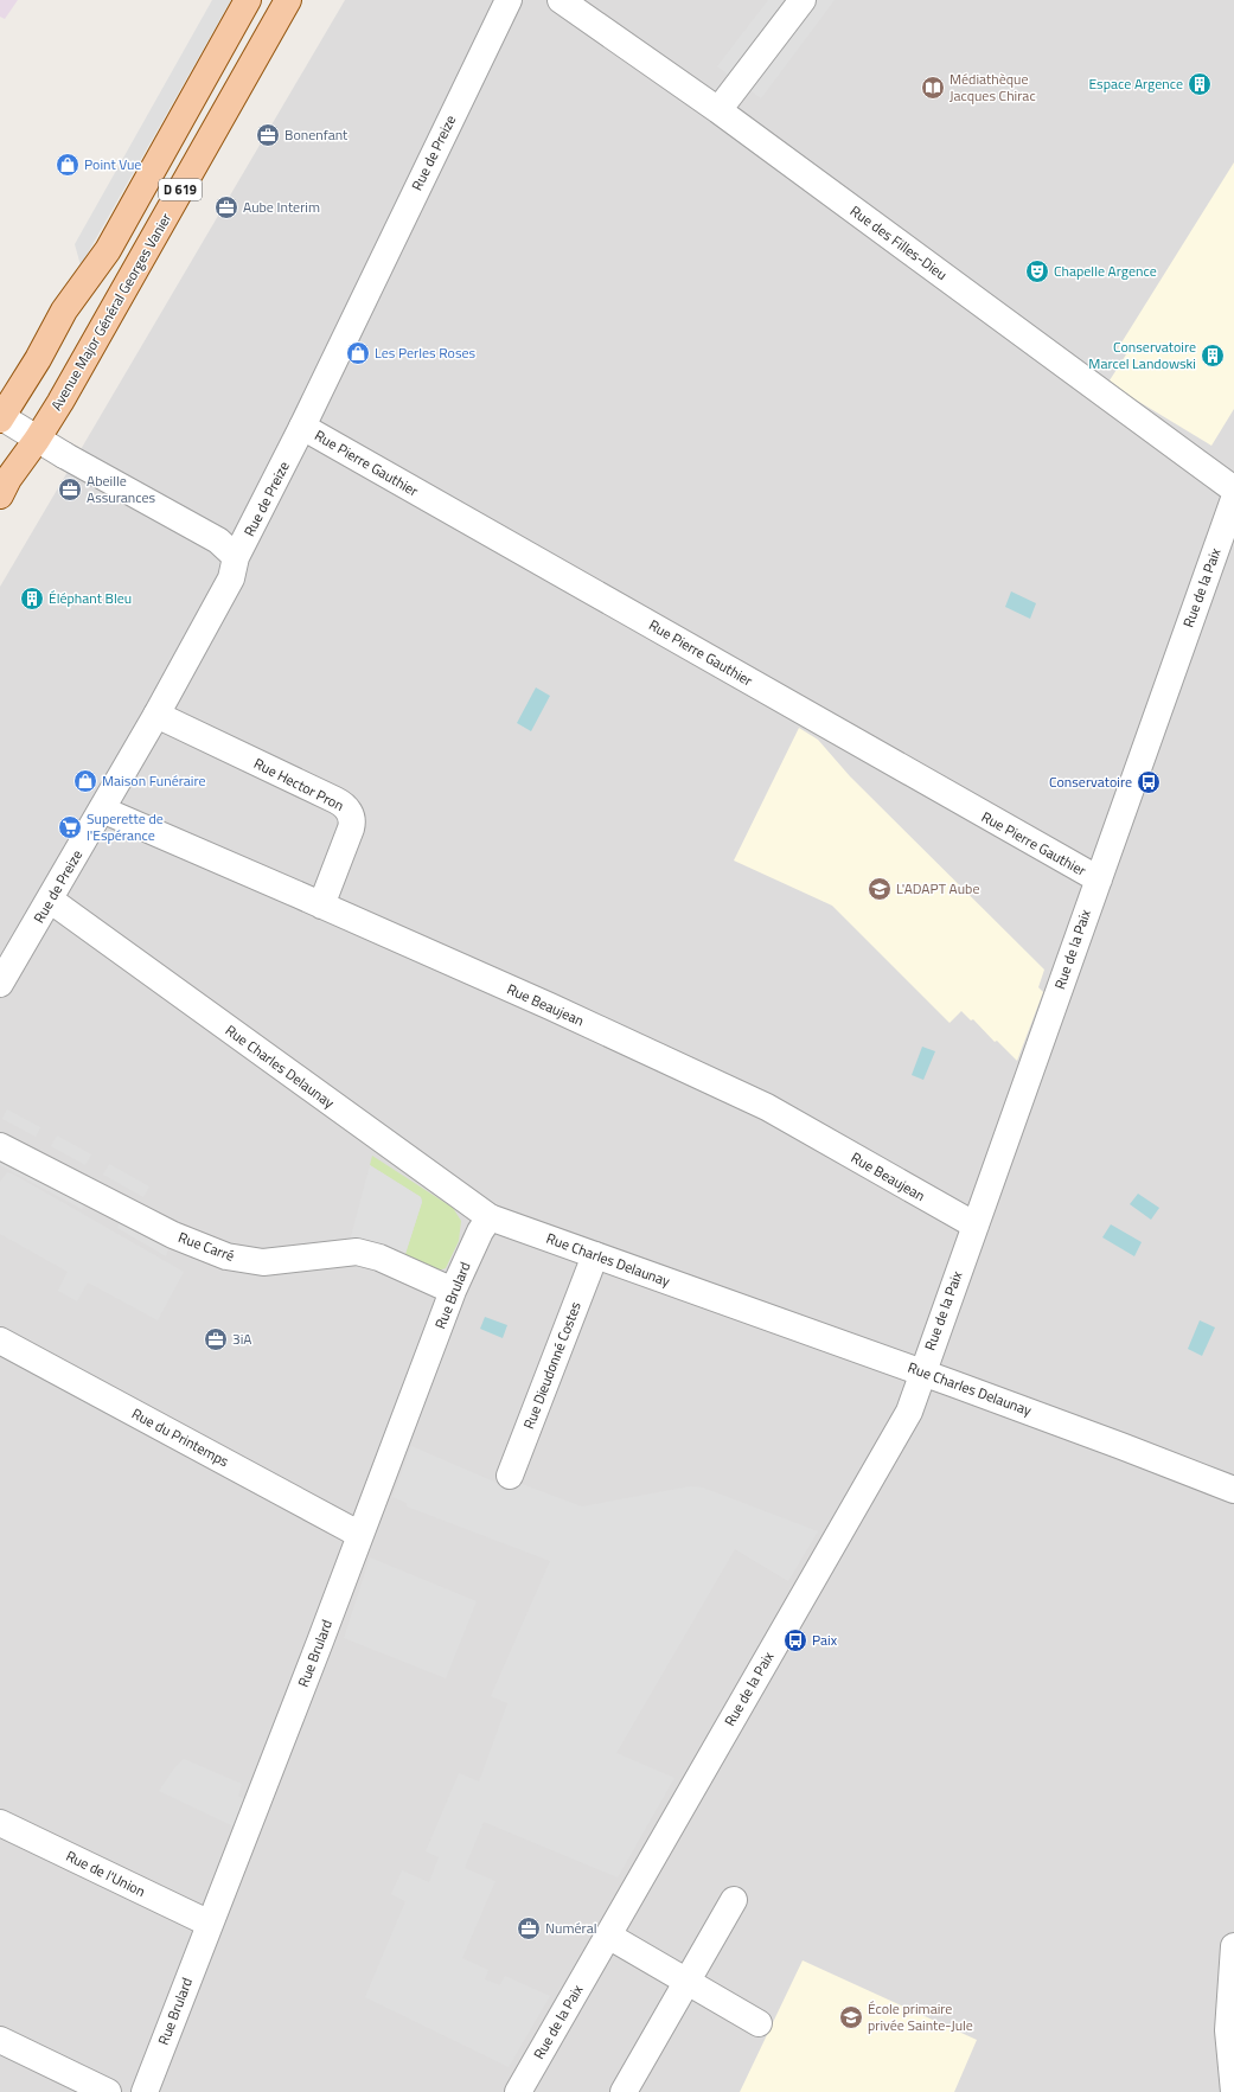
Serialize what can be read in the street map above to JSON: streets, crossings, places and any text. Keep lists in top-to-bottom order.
{
  "streets": {
    "main road": ["D 619", "Avenue Major Général Georges Vanier"],
    "street": [
      "Rue de Preize",
      "Rue des Filles-Dieu",
      "Rue Pierre Gauthier",
      "Rue de la Paix",
      "Rue Hector Pron",
      "Rue Beaujean",
      "Rue Charles Delaunay",
      "Rue Carré",
      "Rue Brulard",
      "Rue Dieudonné Costes",
      "Rue du Printemps",
      "Rue de l'Union"
    ]
  },
  "crossings": [
    ["Rue de Preize", "Rue Pierre Gauthier"],
    ["Rue de Preize", "Rue Hector Pron"],
    ["Rue de Preize", "Rue Beaujean"],
    ["Rue de Preize", "Rue Charles Delaunay"],
    ["Rue Pierre Gauthier", "Rue de la Paix"],
    ["Rue de la Paix", "Rue Beaujean"],
    ["Rue de la Paix", "Rue Charles Delaunay"],
    ["Rue Hector Pron", "Rue Beaujean"],
    ["Rue Charles Delaunay", "Rue Brulard"],
    ["Rue Charles Delaunay", "Rue Dieudonné Costes"],
    ["Rue Carré", "Rue Brulard"],
    ["Rue Brulard", "Rue du Printemps"],
    ["Rue Brulard", "Rue de l'Union"]
  ],
  "places": {
    "building": ["Espace Argence", "Conservatoire Marcel Landowski", "Éléphant Bleu"],
    "library": ["Médiathèque Jacques Chirac"],
    "office": [
      "Bonenfant",
      "Aube Interim",
      "Abeille Assurances",
      "3iA",
      "Numéral"
    ],
    "shop": ["Point Vue", "Les Perles Roses", "Maison Funéraire"],
    "theatre": ["Chapelle Argence"],
    "bus stop": ["Conservatoire", "Paix"],
    "supermarket": ["Superette de l'Espérance"],
    "school or university": ["L'ADAPT Aube", "École primaire privée Sainte-Jule"]
  }
}
